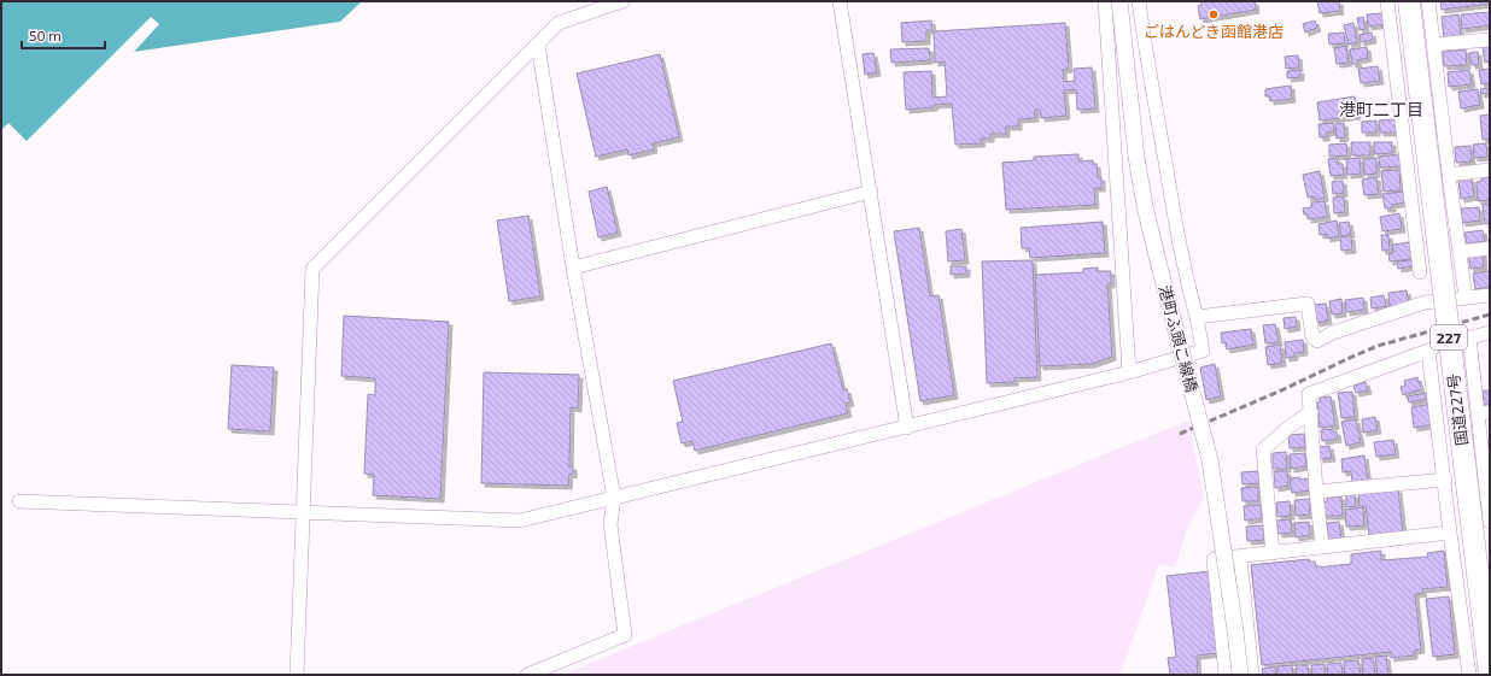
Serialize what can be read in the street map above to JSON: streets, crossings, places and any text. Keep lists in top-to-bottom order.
{
  "streets": {
    "highway": ["227", "国道227号"],
    "street": ["港町ふ頭こ線橋"]
  },
  "districts": ["港町二丁目"],
  "places": ["ごはんどき函館港店"],
  "scale_bar": "50 m"
}
